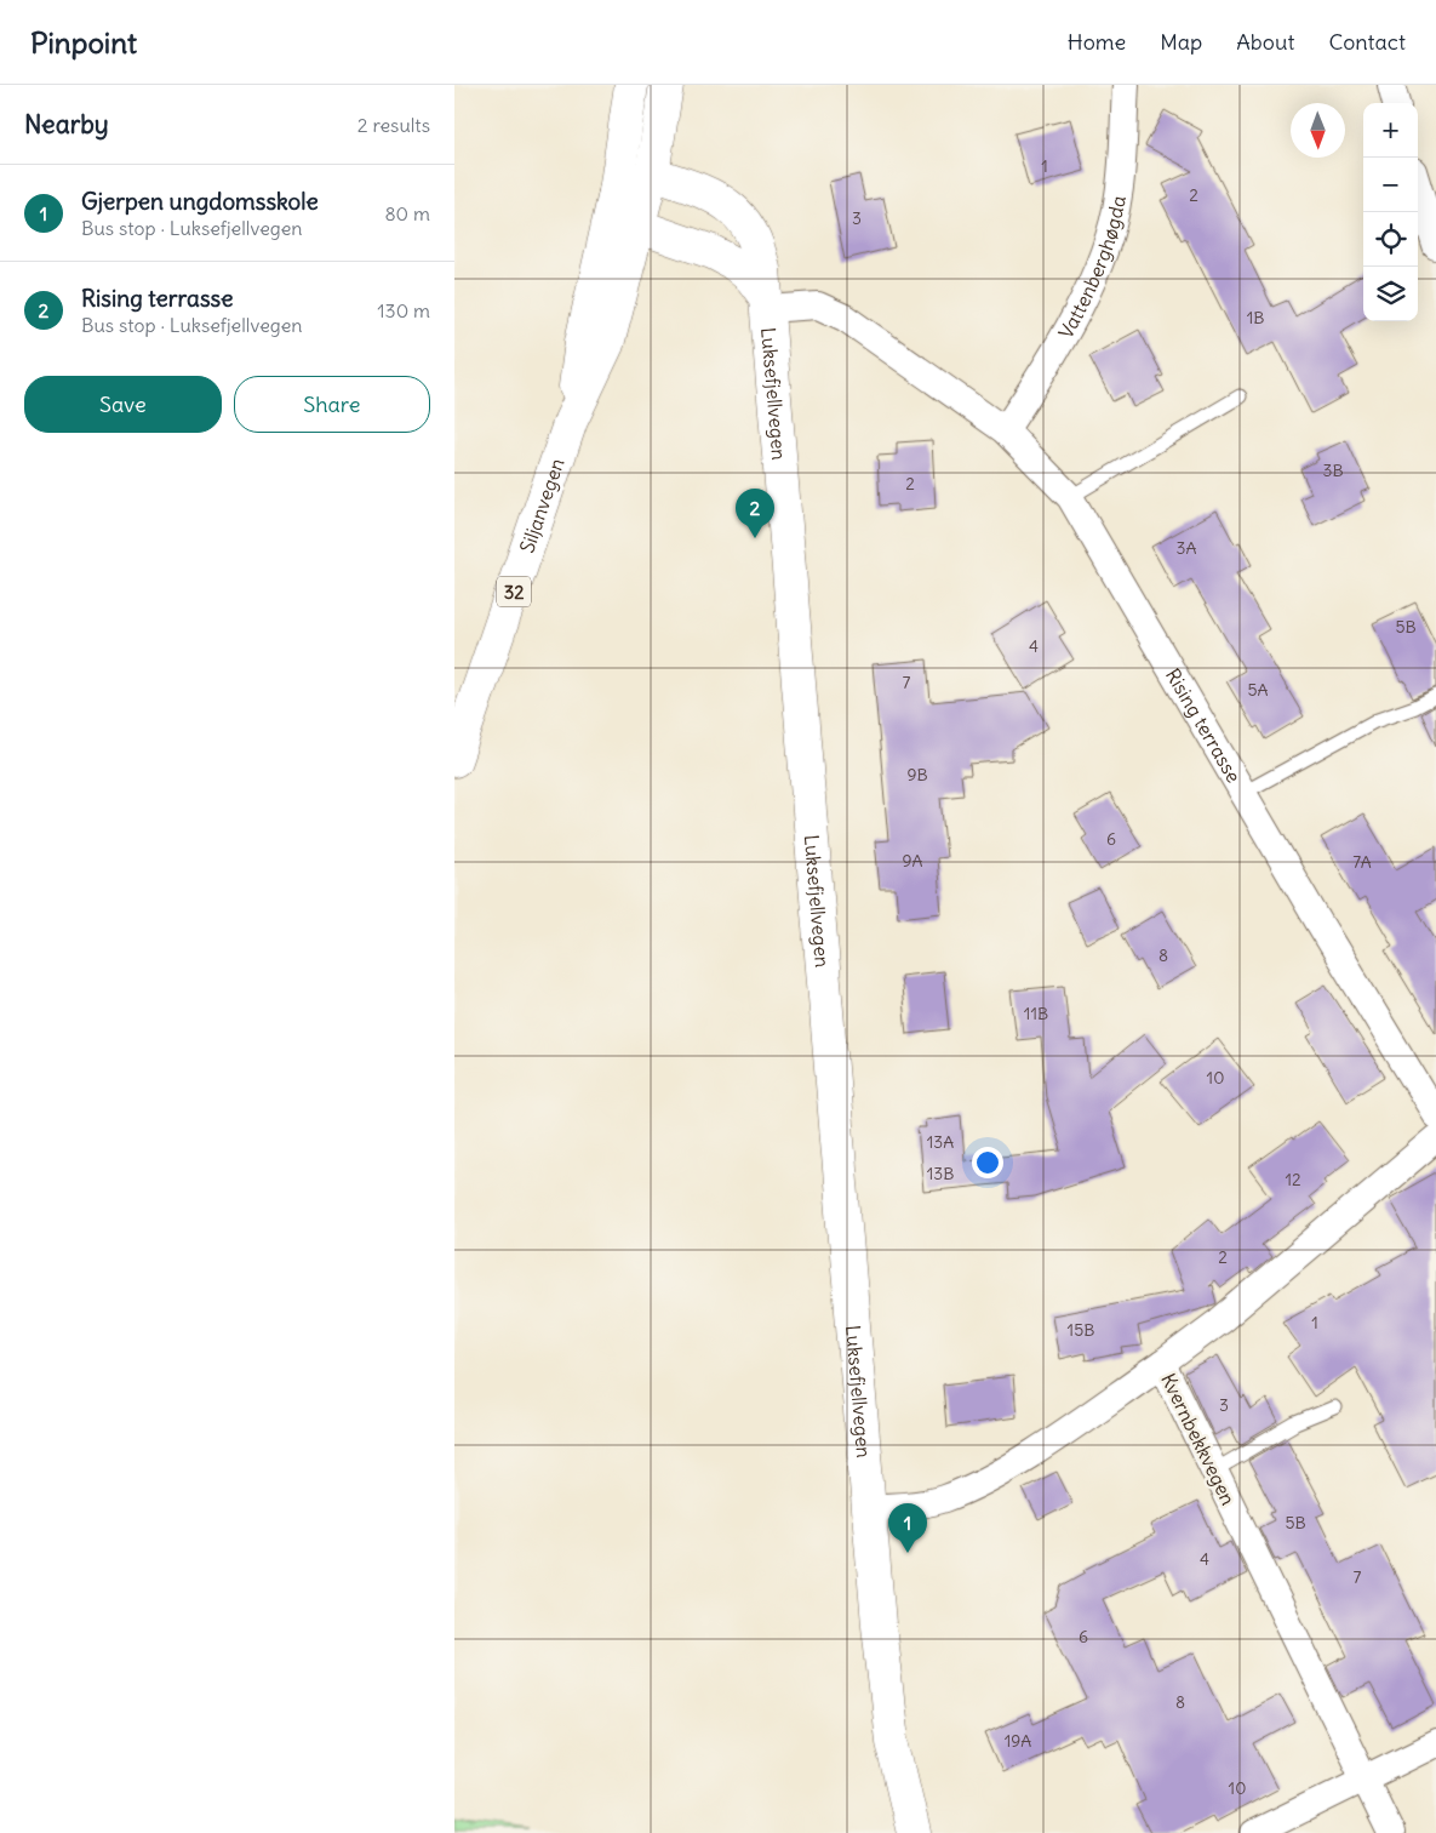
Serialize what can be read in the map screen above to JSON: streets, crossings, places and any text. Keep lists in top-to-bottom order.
{
  "streets": {
    "main road": ["Luksefjellvegen", "Siljanvegen", "32"],
    "street": ["Vattenberghøgda", "Rising terrasse", "Kvernbekkvegen"]
  },
  "crossings": [
    ["Vattenberghøgda", "Rising terrasse"],
    ["Luksefjellvegen", "Siljanvegen"],
    ["Luksefjellvegen", "Rising terrasse"]
  ],
  "house_numbers": [
    "1",
    "2",
    "3",
    "1B",
    "3B",
    "2",
    "3A",
    "5B",
    "4",
    "7",
    "5A",
    "9B",
    "6",
    "9A",
    "7A",
    "8",
    "11B",
    "10",
    "13A",
    "13B",
    "12",
    "2",
    "1",
    "15B",
    "3",
    "5B",
    "4",
    "7",
    "6",
    "8",
    "19A",
    "10"
  ],
  "north": "bottom",
  "page": {
    "header": "Pinpoint",
    "nav": [
      "Home",
      "Map",
      "About",
      "Contact"
    ],
    "heading": ["Nearby", "2 results"],
    "map_buttons": ["+", "−"],
    "list": [
      {
        "mark": "1",
        "name": "Gjerpen ungdomsskole",
        "note": "Bus stop · Luksefjellvegen",
        "value": "80 m"
      },
      {
        "mark": "2",
        "name": "Rising terrasse",
        "note": "Bus stop · Luksefjellvegen",
        "value": "130 m"
      }
    ],
    "buttons": ["Save", "Share"],
    "pins": ["2", "1"]
  }
}
